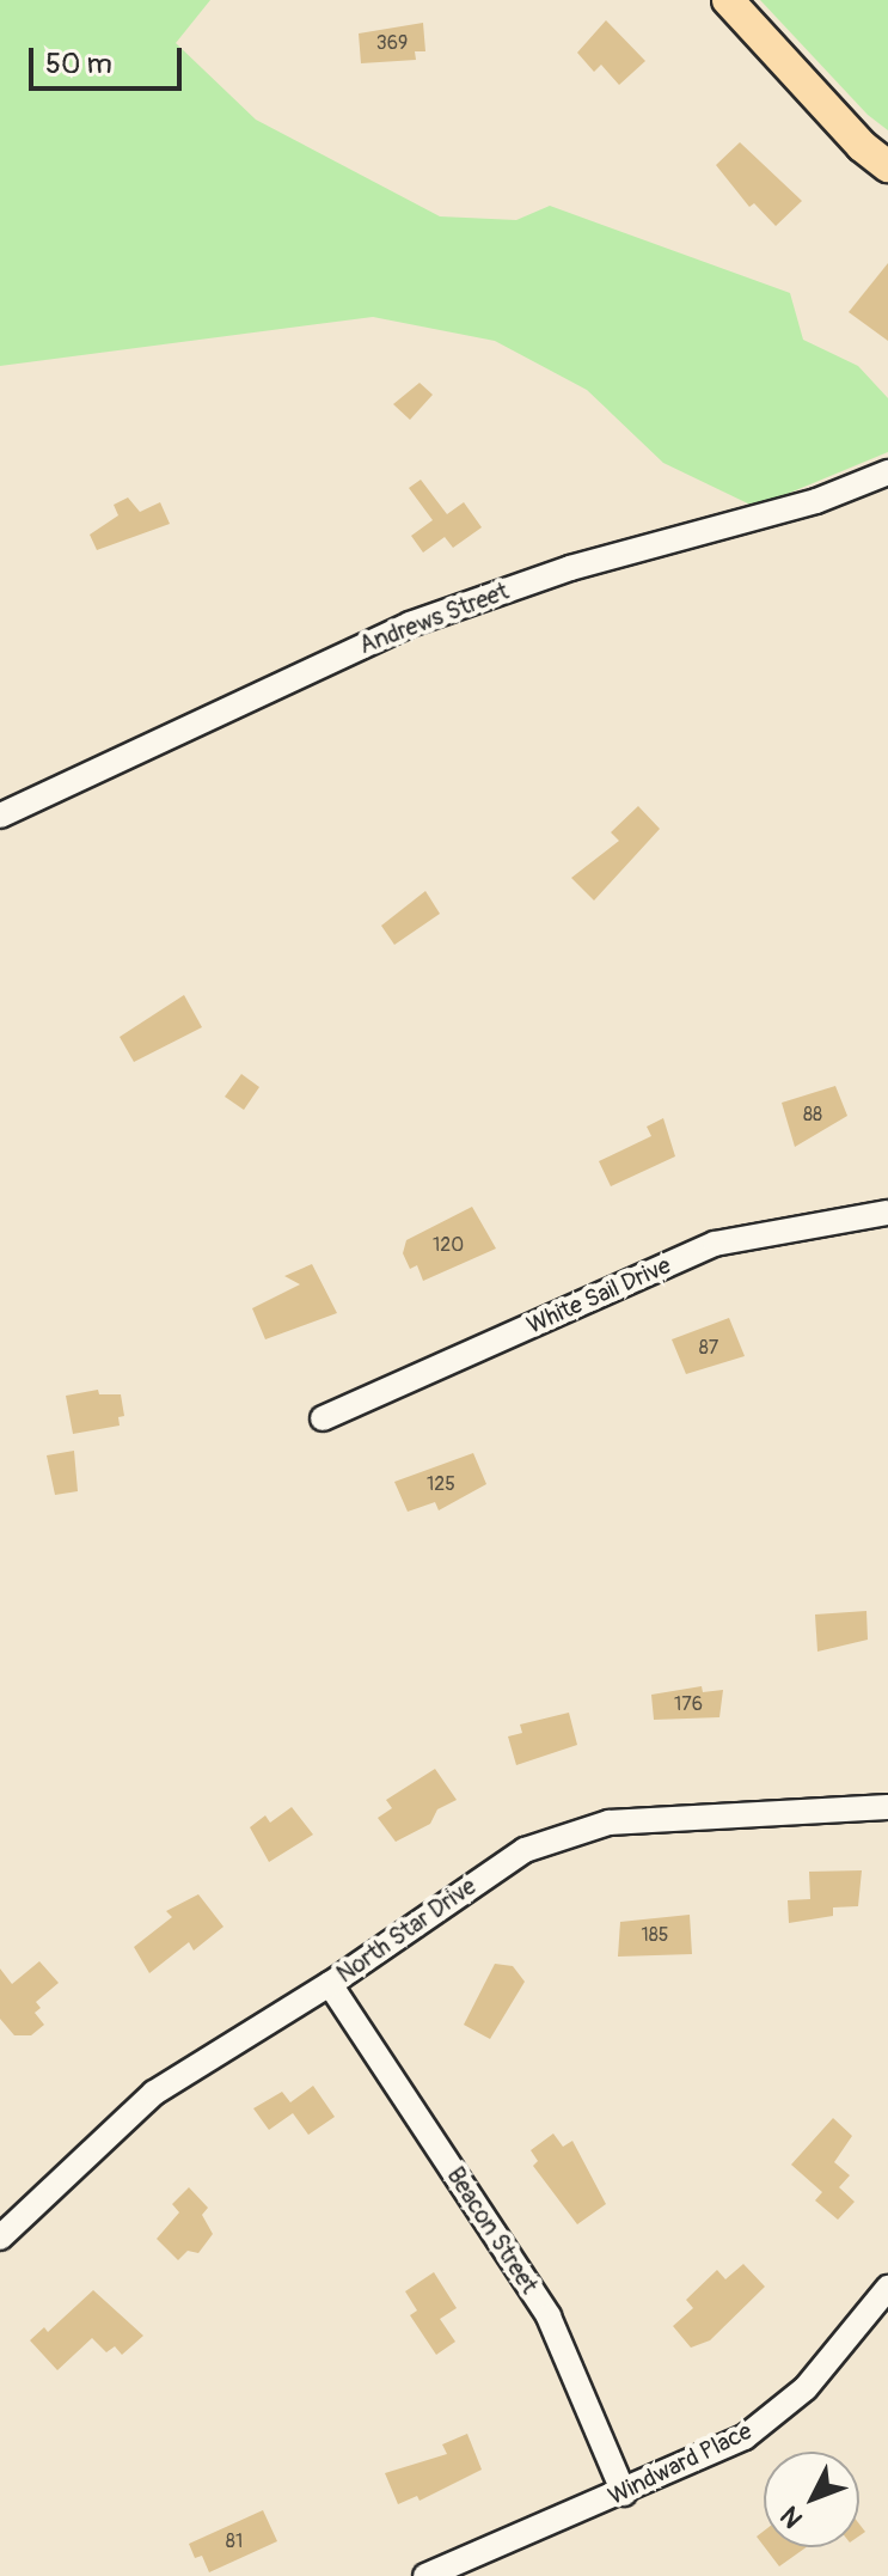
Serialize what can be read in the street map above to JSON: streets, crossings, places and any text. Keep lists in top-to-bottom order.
{
  "streets": {
    "street": [
      "Andrews Street",
      "White Sail Drive",
      "North Star Drive",
      "Beacon Street",
      "Windward Place"
    ]
  },
  "crossings": [
    ["North Star Drive", "Beacon Street"],
    ["Beacon Street", "Windward Place"]
  ],
  "house_numbers": [
    "369",
    "88",
    "120",
    "87",
    "125",
    "176",
    "185",
    "81"
  ],
  "scale_bar": "50 m",
  "north": "bottom left"
}
